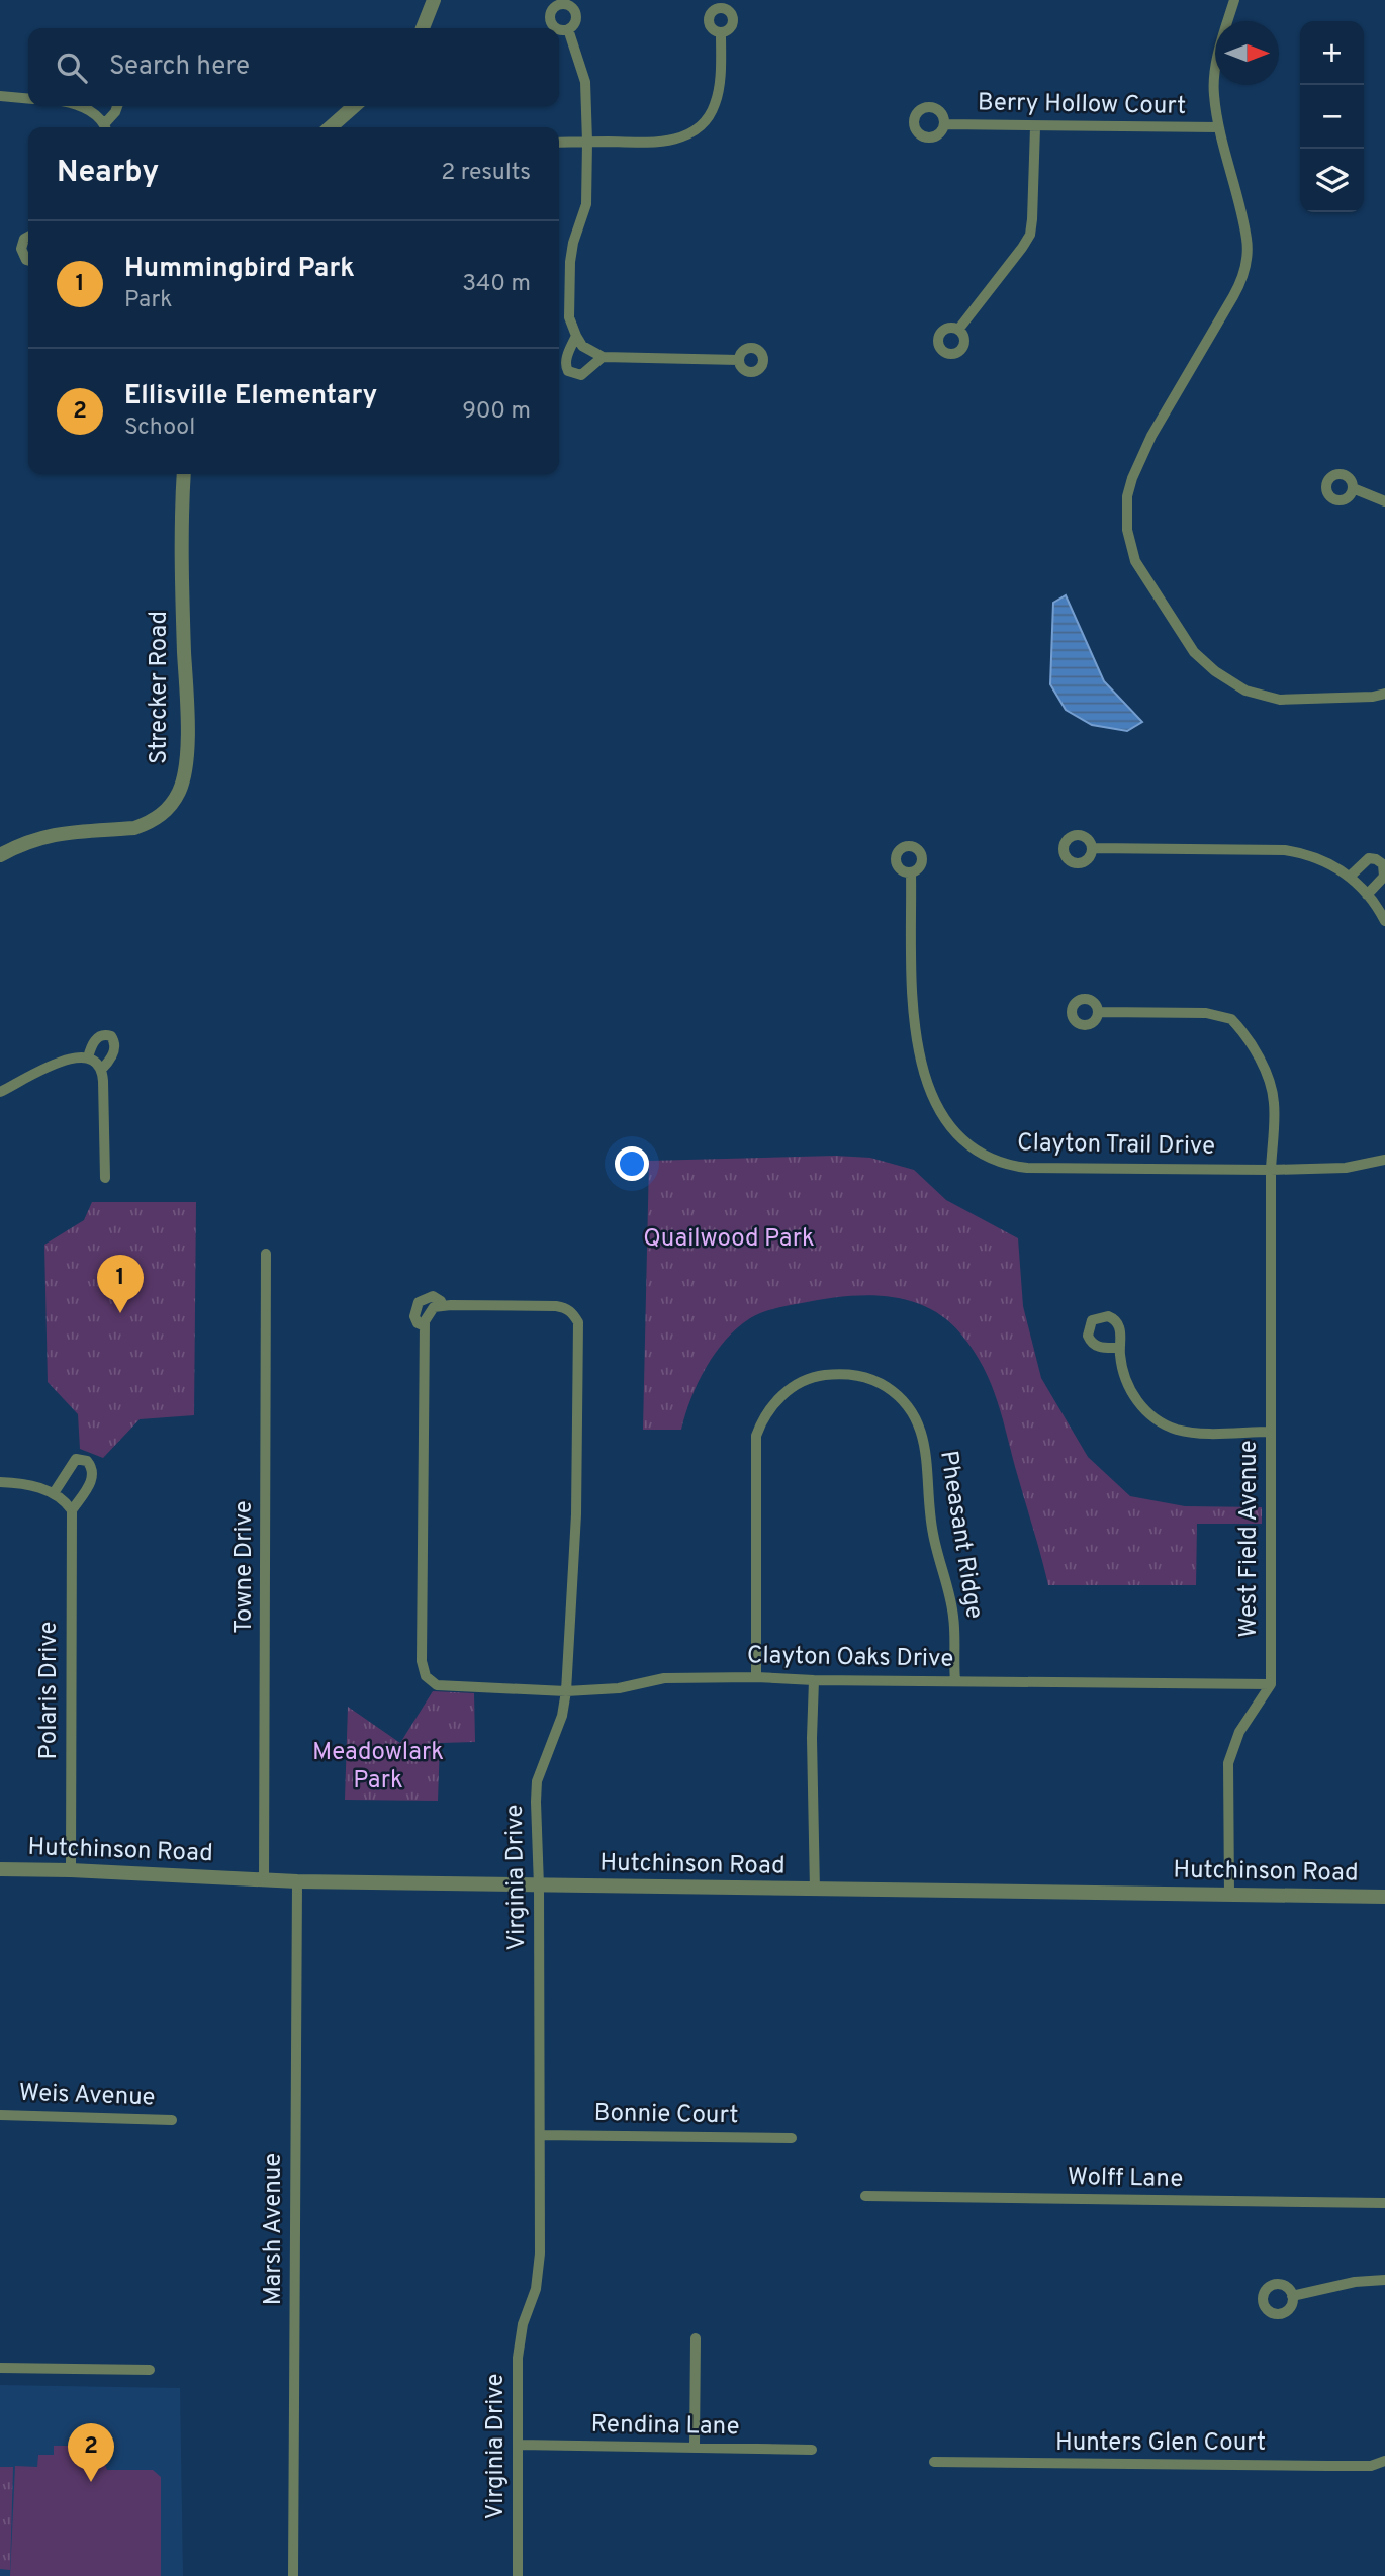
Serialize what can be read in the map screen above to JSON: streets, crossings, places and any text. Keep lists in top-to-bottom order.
{
  "streets": {
    "street": [
      "Berry Hollow Court",
      "Strecker Road",
      "Clayton Trail Drive",
      "Pheasant Ridge",
      "West Field Avenue",
      "Towne Drive",
      "Clayton Oaks Drive",
      "Polaris Drive",
      "Hutchinson Road",
      "Virginia Drive",
      "Weis Avenue",
      "Bonnie Court",
      "Wolff Lane",
      "Marsh Avenue",
      "Rendina Lane",
      "Hunters Glen Court"
    ]
  },
  "crossings": [
    ["Clayton Trail Drive", "West Field Avenue"],
    ["Pheasant Ridge", "Clayton Oaks Drive"],
    ["West Field Avenue", "Clayton Oaks Drive"],
    ["Towne Drive", "Hutchinson Road"],
    ["Clayton Oaks Drive", "Virginia Drive"],
    ["Polaris Drive", "Hutchinson Road"],
    ["Hutchinson Road", "Virginia Drive"],
    ["Hutchinson Road", "Marsh Avenue"],
    ["Virginia Drive", "Bonnie Court"],
    ["Virginia Drive", "Rendina Lane"]
  ],
  "parks": ["Quailwood Park", "Meadowlark Park"],
  "north": "right",
  "page": {
    "map_buttons": ["+", "−"],
    "search": "Search here",
    "heading": ["Nearby", "2 results"],
    "list": [
      {
        "mark": "1",
        "name": "Hummingbird Park",
        "note": "Park",
        "value": "340 m"
      },
      {
        "mark": "2",
        "name": "Ellisville Elementary",
        "note": "School",
        "value": "900 m"
      }
    ],
    "pins": ["1", "2"]
  }
}
